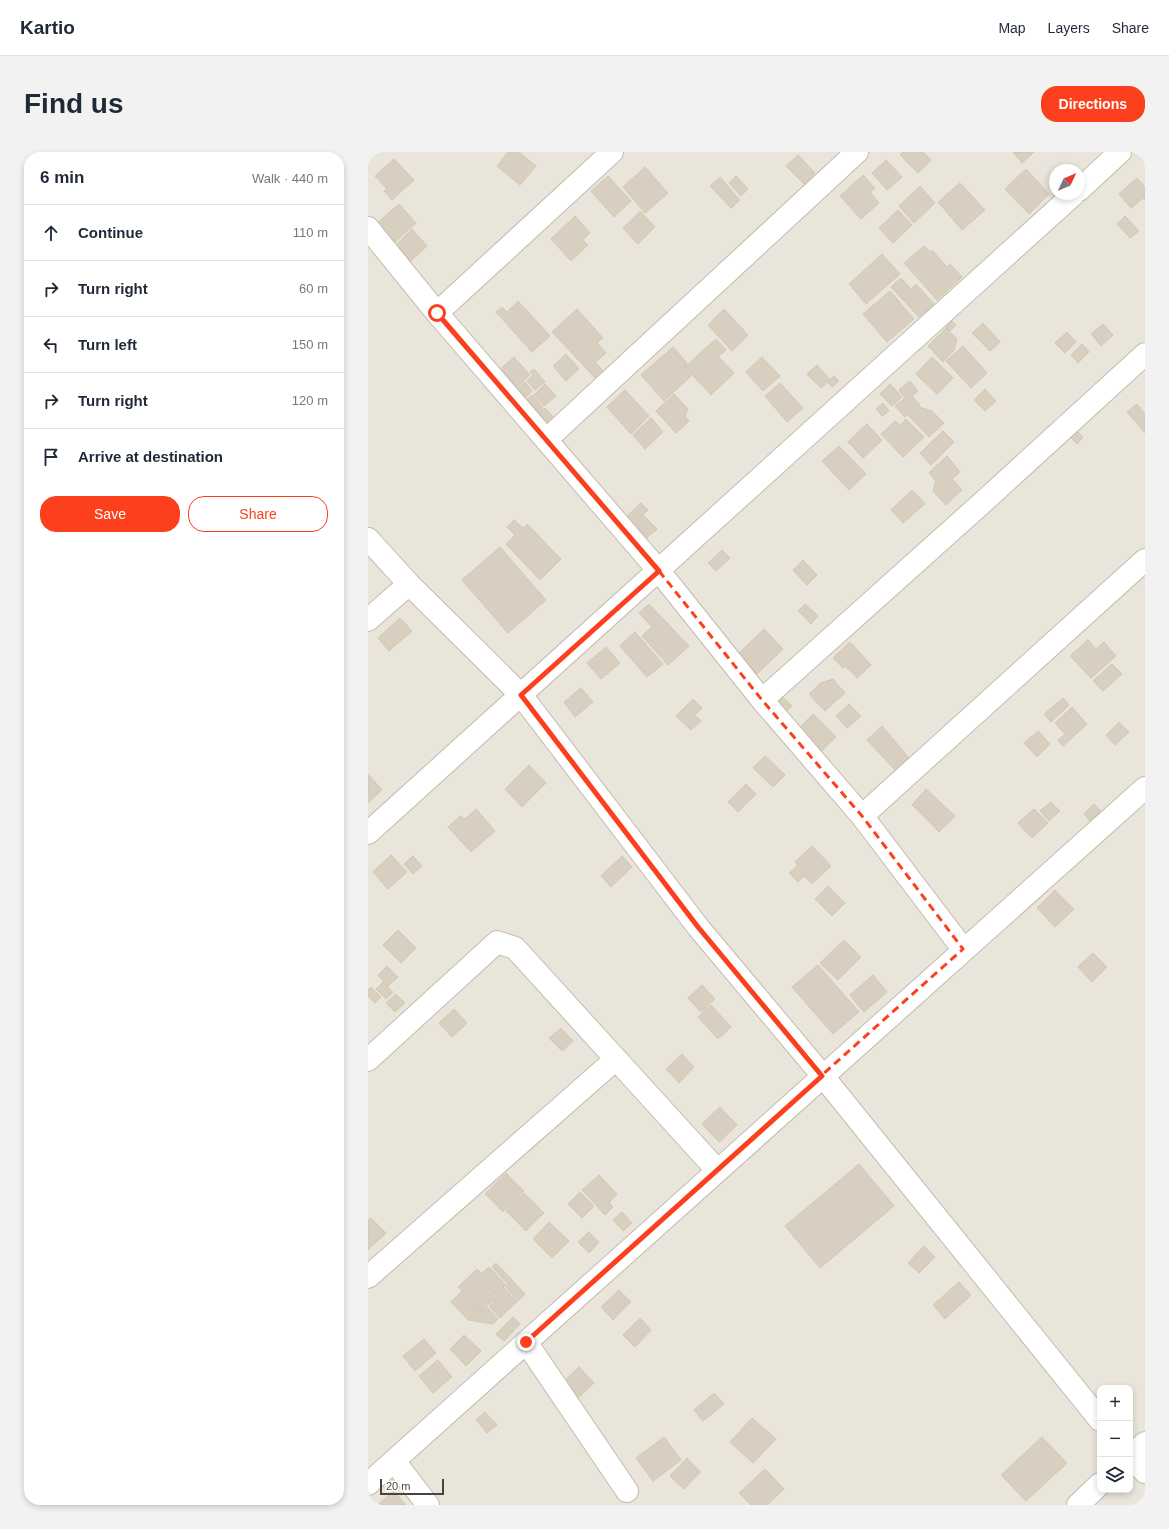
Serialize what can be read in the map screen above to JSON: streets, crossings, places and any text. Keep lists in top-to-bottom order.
{
  "scale_bar": "20 m",
  "north": "top right",
  "page": {
    "header": "Kartio",
    "nav": ["Map", "Layers", "Share"],
    "buttons": [
      "Directions",
      ["Save", "Share"]
    ],
    "title": "Find us",
    "heading": ["6 min", "Walk · 440 m"],
    "list": [
      ["Continue", "110 m"],
      ["Turn right", "60 m"],
      ["Turn left", "150 m"],
      ["Turn right", "120 m"],
      "Arrive at destination"
    ],
    "map_buttons": ["+", "−"],
    "scale": "20 m"
  }
}
